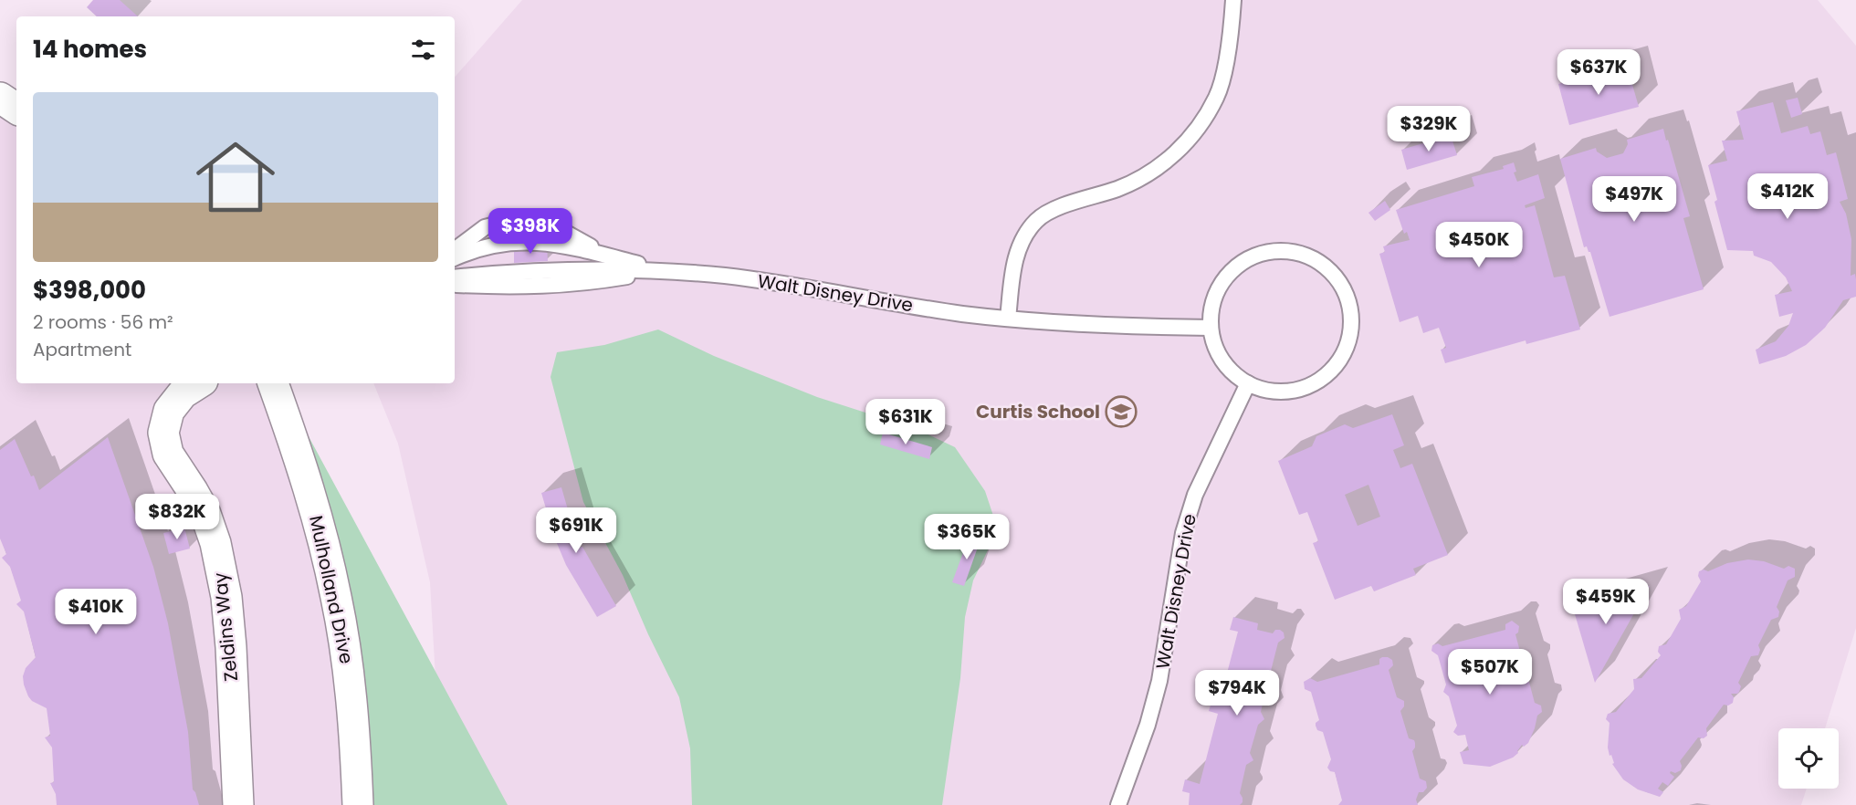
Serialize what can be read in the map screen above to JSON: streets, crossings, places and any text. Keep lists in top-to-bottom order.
{
  "streets": {
    "main road": ["Mulholland Drive", "Zeldins Way"],
    "lane": ["Walt Disney Drive"]
  },
  "places": {
    "school or university": ["Curtis School"]
  },
  "page": {
    "heading": "14 homes",
    "price": [
      "$637K",
      "$329K",
      "$412K",
      "$497K",
      "$398K",
      "$450K",
      "$631K",
      "$832K",
      "$691K",
      "$365K",
      "$459K",
      "$410K",
      "$507K",
      "$794K"
    ],
    "list": [
      {
        "name": "$398,000",
        "note": "2 rooms · 56 m² · Apartment"
      }
    ]
  }
}
